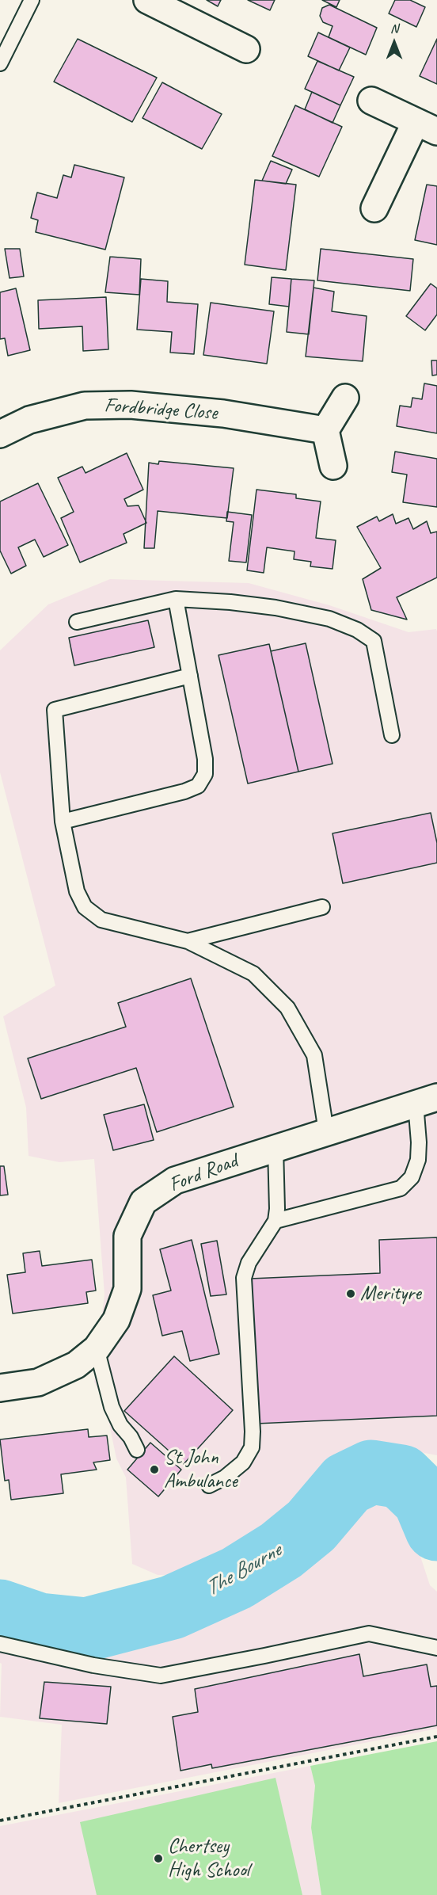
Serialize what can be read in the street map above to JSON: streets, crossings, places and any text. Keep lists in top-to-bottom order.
{
  "streets": {
    "street": ["Fordbridge Close", "Ford Road"]
  },
  "water": ["The Bourne"],
  "places": ["Merityre", "St John Ambulance", "Chertsey High School"],
  "north": "top"
}
